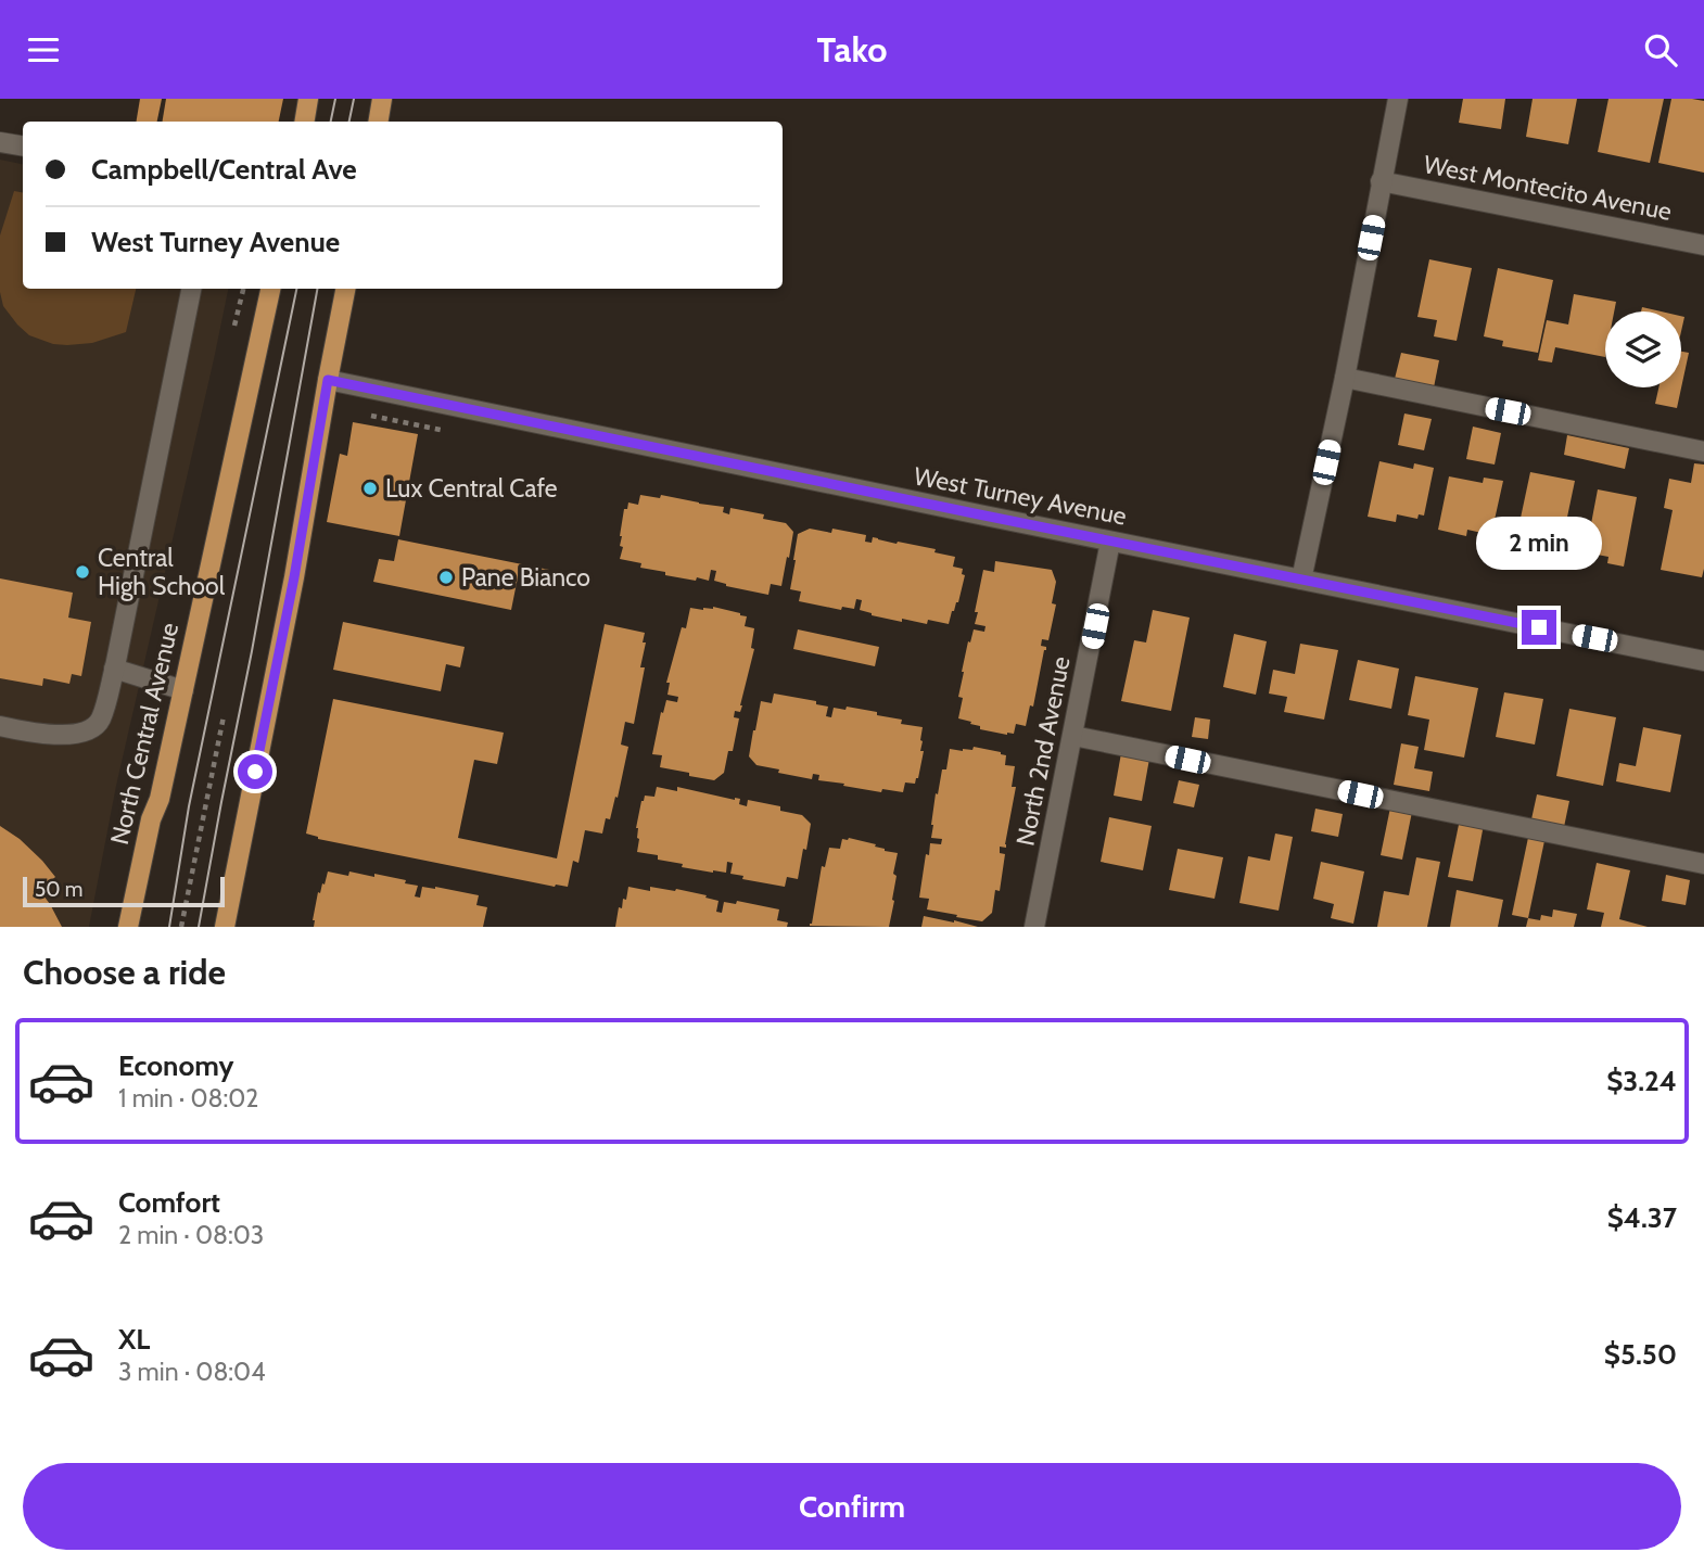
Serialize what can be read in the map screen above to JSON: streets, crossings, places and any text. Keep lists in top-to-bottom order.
{
  "streets": {
    "main road": ["North Central Avenue"],
    "street": ["West Montecito Avenue", "West Turney Avenue", "North 2nd Avenue"]
  },
  "crossings": [
    ["West Turney Avenue", "North 2nd Avenue"]
  ],
  "places": ["Lux Central Cafe", "Central High School", "Pane Bianco"],
  "scale_bar": "50 m",
  "page": {
    "header": "Tako",
    "banner": ["Campbell/Central Ave", "West Turney Avenue"],
    "bubble": "2 min",
    "scale": "50 m",
    "heading": "Choose a ride",
    "list": [
      {
        "name": "Economy",
        "note": "1 min · 08:02",
        "value": "$3.24"
      },
      {
        "name": "Comfort",
        "note": "2 min · 08:03",
        "value": "$4.37"
      },
      {
        "name": "XL",
        "note": "3 min · 08:04",
        "value": "$5.50"
      }
    ],
    "buttons": "Confirm"
  }
}
